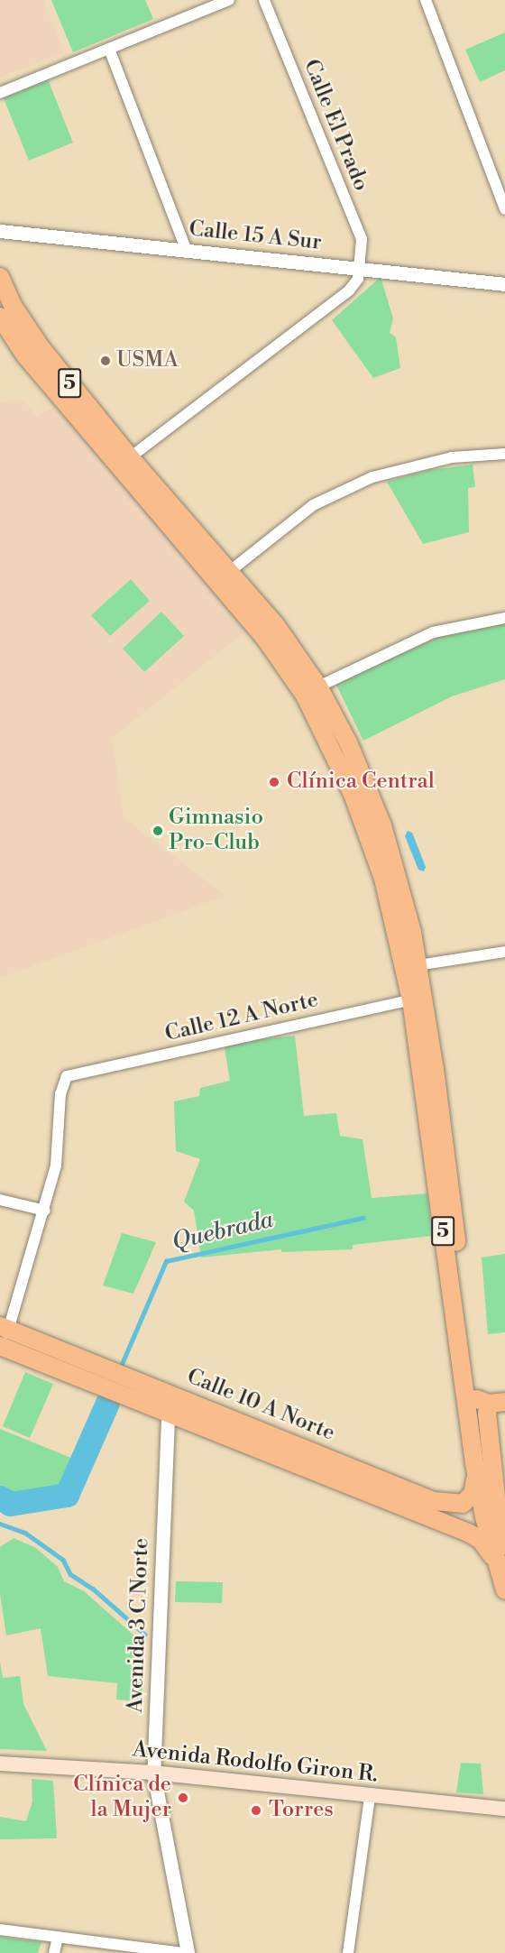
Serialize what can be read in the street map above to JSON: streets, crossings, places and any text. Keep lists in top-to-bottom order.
{
  "streets": {
    "main road": ["5", "Calle 10 A Norte", "Avenida Rodolfo Giron R."],
    "street": [
      "Calle El Prado",
      "Calle 15 A Sur",
      "Calle 12 A Norte",
      "Avenida 3 C Norte"
    ]
  },
  "crossings": [
    ["Calle El Prado", "Calle 15 A Sur"],
    ["5", "Calle 12 A Norte"],
    ["5", "Calle 10 A Norte"],
    ["Calle 10 A Norte", "Avenida 3 C Norte"],
    ["Avenida 3 C Norte", "Avenida Rodolfo Giron R."]
  ],
  "water": ["Quebrada"],
  "places": [
    "USMA",
    "Clínica Central",
    "Gimnasio Pro-Club",
    "Clínica de la Mujer",
    "Torres"
  ]
}
